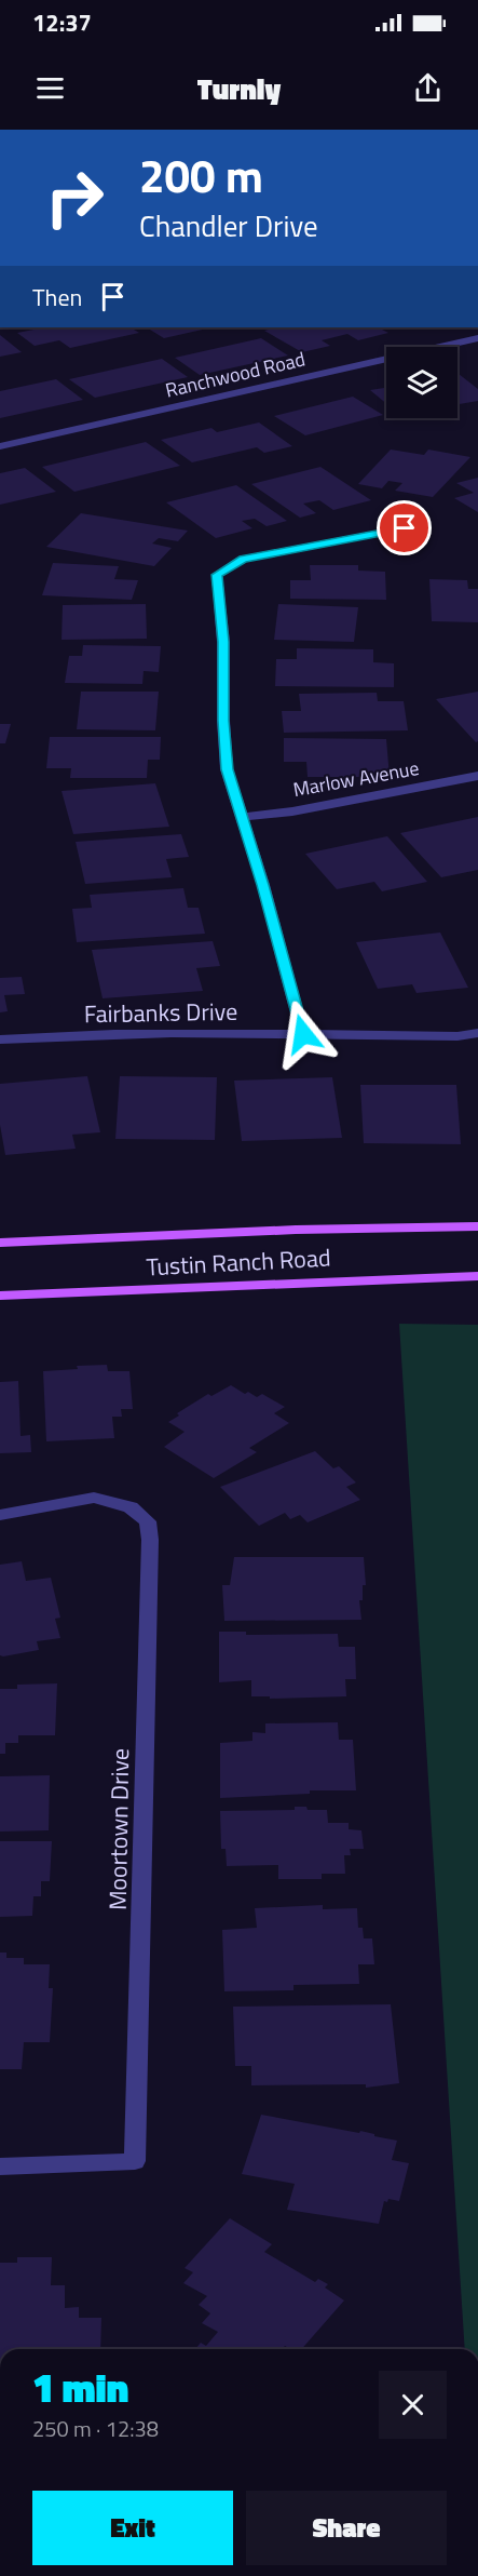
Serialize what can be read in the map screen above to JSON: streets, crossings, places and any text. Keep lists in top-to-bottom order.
{
  "streets": {
    "main road": ["Tustin Ranch Road"],
    "street": [
      "Ranchwood Road",
      "Marlow Avenue",
      "Fairbanks Drive",
      "Moortown Drive"
    ]
  },
  "page": {
    "status": "12:37",
    "header": "Turnly",
    "turn": ["200 m", "Chandler Drive"],
    "then": "Then",
    "heading": ["1 min", "250 m · 12:38"],
    "buttons": ["Exit", "Share"]
  }
}
